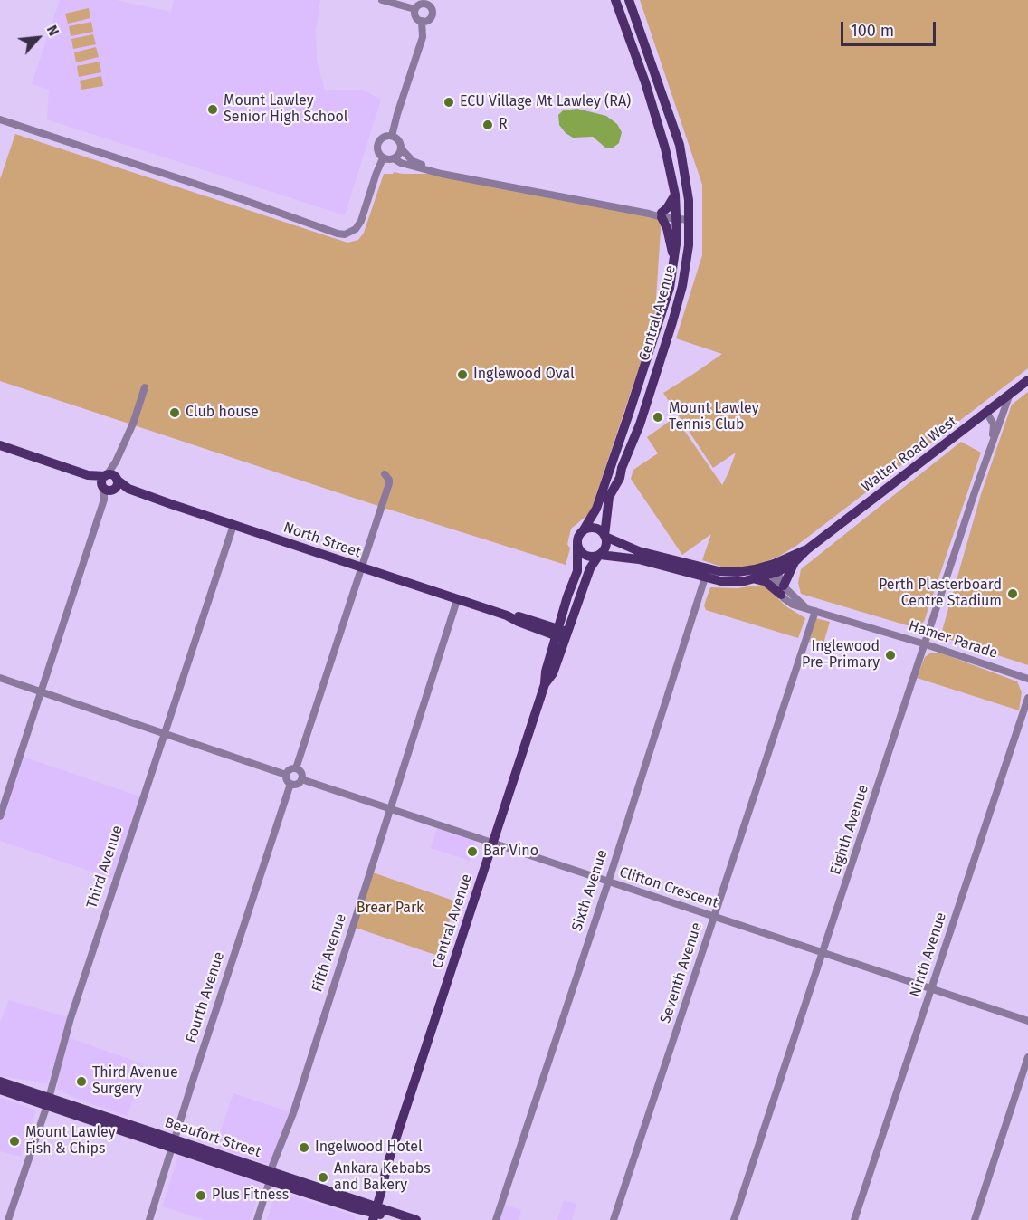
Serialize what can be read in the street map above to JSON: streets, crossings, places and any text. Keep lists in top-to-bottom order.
{
  "streets": {
    "main road": [
      "Central Avenue",
      "Walter Road West",
      "North Street",
      "Beaufort Street"
    ],
    "street": [
      "Hamer Parade",
      "Eighth Avenue",
      "Third Avenue",
      "Clifton Crescent",
      "Sixth Avenue",
      "Fifth Avenue",
      "Ninth Avenue",
      "Seventh Avenue",
      "Fourth Avenue"
    ]
  },
  "crossings": [
    ["Central Avenue", "North Street"],
    ["Central Avenue", "Clifton Crescent"],
    ["Central Avenue", "Beaufort Street"],
    ["Walter Road West", "Eighth Avenue"],
    ["North Street", "Third Avenue"],
    ["North Street", "Fifth Avenue"],
    ["Hamer Parade", "Eighth Avenue"],
    ["Hamer Parade", "Seventh Avenue"],
    ["Eighth Avenue", "Clifton Crescent"],
    ["Third Avenue", "Beaufort Street"],
    ["Clifton Crescent", "Sixth Avenue"],
    ["Clifton Crescent", "Fifth Avenue"],
    ["Clifton Crescent", "Ninth Avenue"],
    ["Clifton Crescent", "Seventh Avenue"],
    ["Clifton Crescent", "Fourth Avenue"],
    ["Fifth Avenue", "Beaufort Street"],
    ["Fourth Avenue", "Beaufort Street"]
  ],
  "parks": ["Brear Park"],
  "places": [
    "ECU Village Mt Lawley (RA)",
    "Mount Lawley Senior High School",
    "R",
    "Inglewood Oval",
    "Club house",
    "Mount Lawley Tennis Club",
    "Perth Plasterboard Centre Stadium",
    "Inglewood Pre-Primary",
    "Bar Vino",
    "Third Avenue Surgery",
    "Mount Lawley Fish & Chips",
    "Ingelwood Hotel",
    "Ankara Kebabs and Bakery",
    "Plus Fitness"
  ],
  "scale_bar": "100 m",
  "north": "top right"
}
